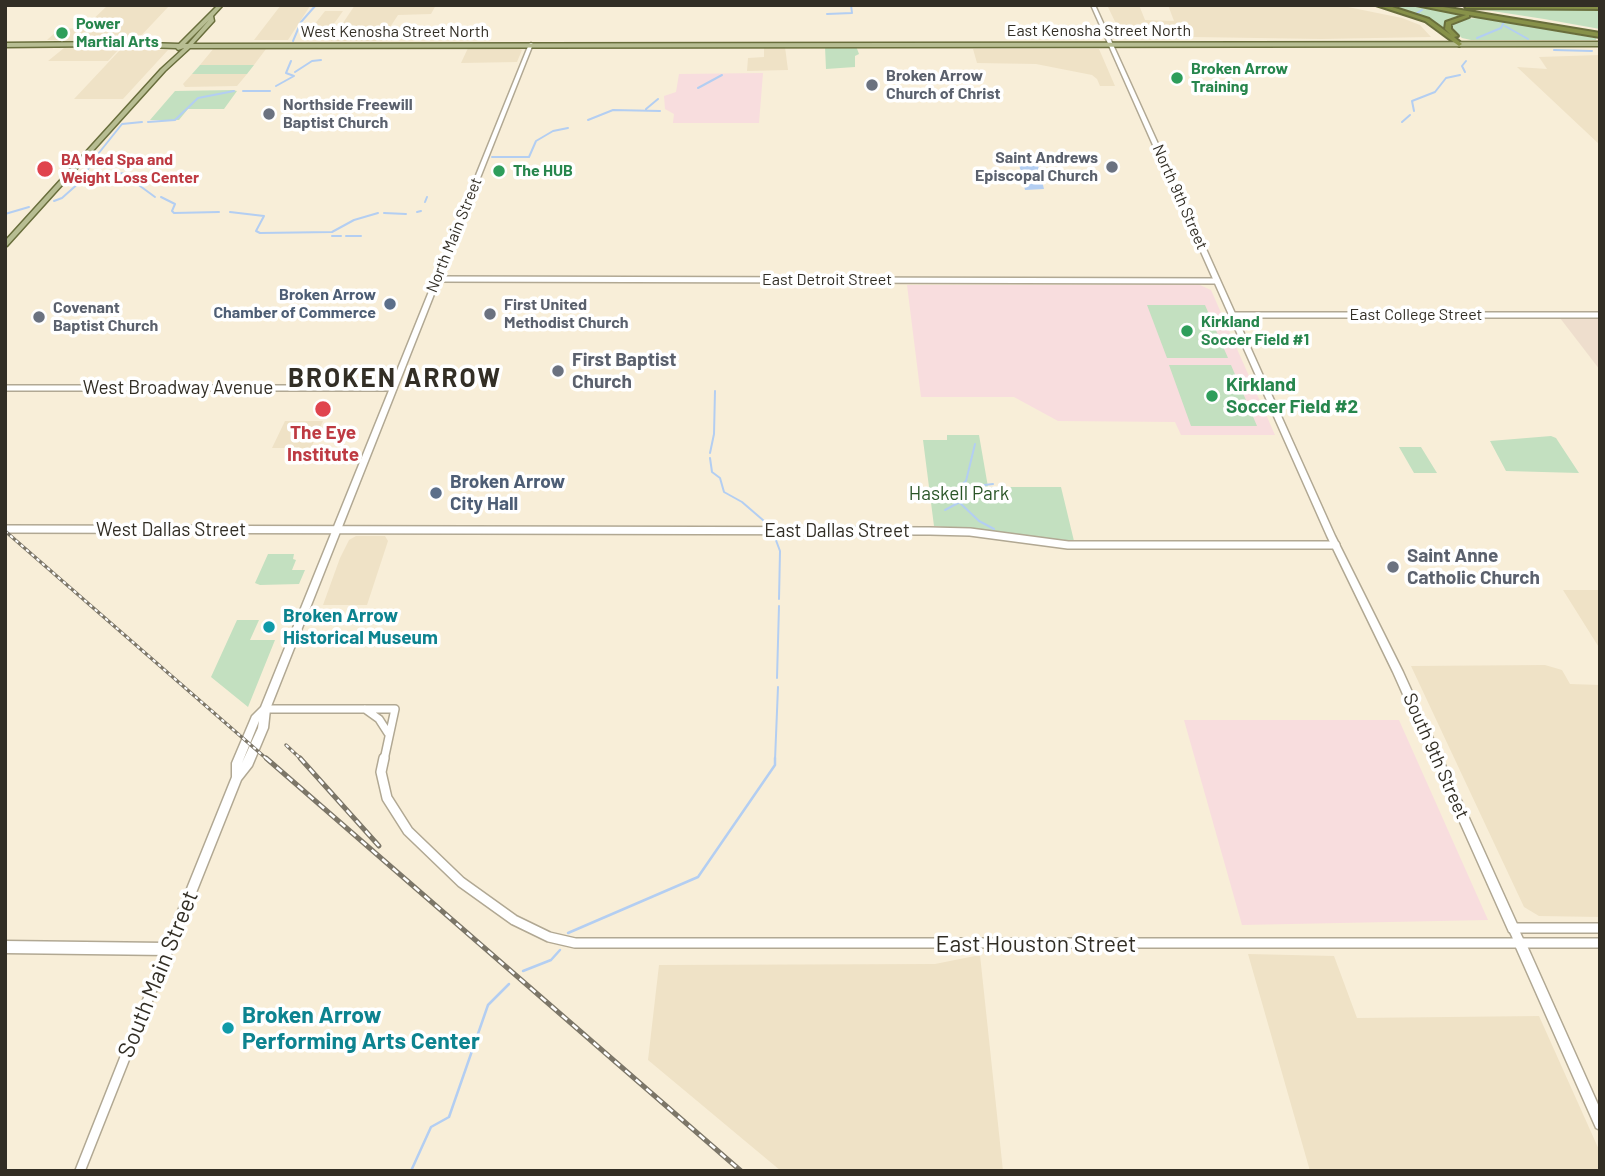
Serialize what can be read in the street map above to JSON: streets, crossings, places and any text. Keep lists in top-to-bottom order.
{
  "streets": {
    "main road": [
      "East Kenosha Street North",
      "West Kenosha Street North",
      "North 9th Street",
      "North Main Street",
      "South 9th Street",
      "South Main Street"
    ],
    "street": [
      "East Detroit Street",
      "East College Street",
      "West Broadway Avenue",
      "West Dallas Street",
      "East Dallas Street",
      "East Houston Street"
    ]
  },
  "crossings": [
    ["East Kenosha Street North", "West Kenosha Street North"],
    ["East Kenosha Street North", "North 9th Street"],
    ["East Kenosha Street North", "North Main Street"],
    ["West Kenosha Street North", "North Main Street"],
    ["North 9th Street", "East Detroit Street"],
    ["North 9th Street", "East College Street"],
    ["North 9th Street", "South 9th Street"],
    ["North Main Street", "East Detroit Street"],
    ["North Main Street", "West Broadway Avenue"],
    ["North Main Street", "South Main Street"],
    ["West Broadway Avenue", "South Main Street"],
    ["West Dallas Street", "East Dallas Street"],
    ["West Dallas Street", "South Main Street"],
    ["East Dallas Street", "South 9th Street"],
    ["East Dallas Street", "South Main Street"],
    ["South 9th Street", "East Houston Street"]
  ],
  "districts": ["BROKEN ARROW"],
  "parks": ["Haskell Park"],
  "places": [
    "Power Martial Arts",
    "Broken Arrow Training",
    "Broken Arrow Church of Christ",
    "Northside Freewill Baptist Church",
    "Saint Andrews Episcopal Church",
    "BA Med Spa and Weight Loss Center",
    "The HUB",
    "Broken Arrow Chamber of Commerce",
    "First United Methodist Church",
    "Covenant Baptist Church",
    "Kirkland Soccer Field #1",
    "First Baptist Church",
    "Kirkland Soccer Field #2",
    "The Eye Institute",
    "Broken Arrow City Hall",
    "Saint Anne Catholic Church",
    "Broken Arrow Historical Museum",
    "Broken Arrow Performing Arts Center"
  ]
}
